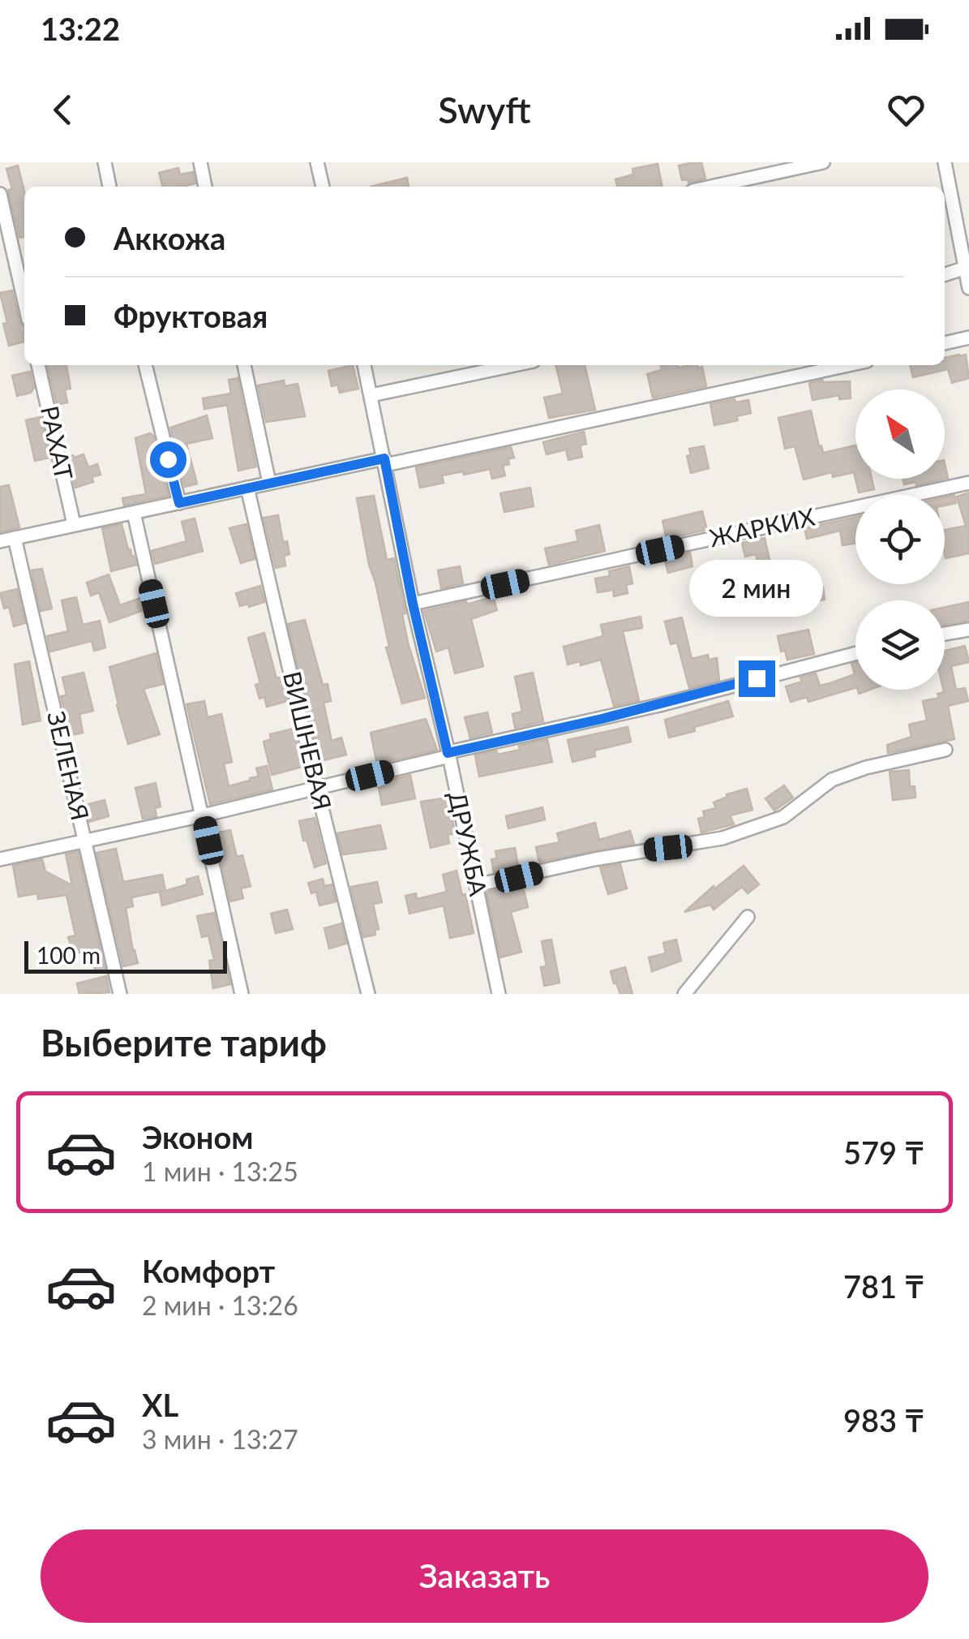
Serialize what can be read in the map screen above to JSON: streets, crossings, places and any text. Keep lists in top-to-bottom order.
{
  "streets": {
    "street": [
      "РАХАТ",
      "ЖАРКИХ",
      "ВИШНЕВАЯ",
      "ЗЕЛЕНАЯ",
      "ДРУЖБА"
    ]
  },
  "crossings": [
    ["ЖАРКИХ", "ДРУЖБА"]
  ],
  "scale_bar": "100 m",
  "north": "top left",
  "page": {
    "status": "13:22",
    "header": "Swyft",
    "banner": ["Аккожа", "Фруктовая"],
    "bubble": "2 мин",
    "scale": "100 m",
    "heading": "Выберите тариф",
    "list": [
      {
        "name": "Эконом",
        "note": "1 мин · 13:25",
        "value": "579 ₸"
      },
      {
        "name": "Комфорт",
        "note": "2 мин · 13:26",
        "value": "781 ₸"
      },
      {
        "name": "XL",
        "note": "3 мин · 13:27",
        "value": "983 ₸"
      }
    ],
    "buttons": "Заказать"
  }
}
